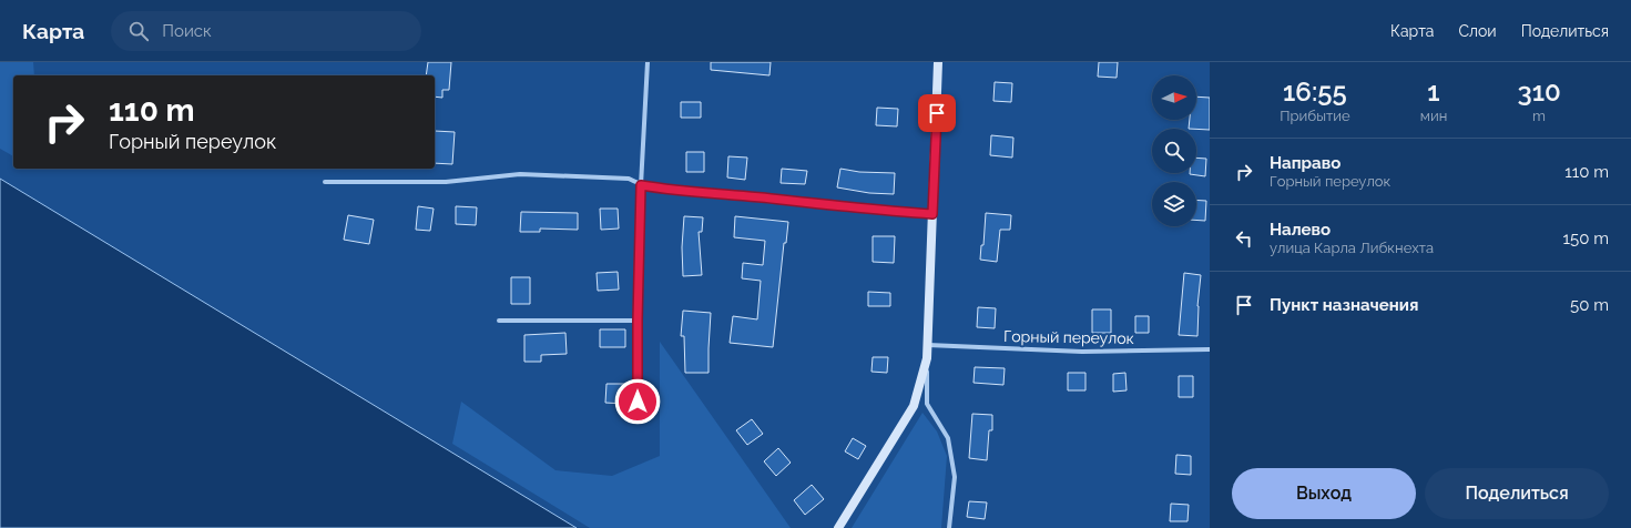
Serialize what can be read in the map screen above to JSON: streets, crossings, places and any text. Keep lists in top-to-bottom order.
{
  "streets": {
    "street": ["Горный переулок"]
  },
  "north": "right",
  "page": {
    "header": "Карта",
    "search": "Поиск",
    "nav": ["Карта", "Слои", "Поделиться"],
    "eta": [
      "16:55",
      "Прибытие",
      "1",
      "мин",
      "310",
      "m"
    ],
    "turn": ["110 m", "Горный переулок"],
    "list": [
      {
        "name": "Направо",
        "note": "Горный переулок",
        "value": "110 m"
      },
      {
        "name": "Налево",
        "note": "улица Карла Либкнехта",
        "value": "150 m"
      },
      {
        "name": "Пункт назначения",
        "value": "50 m"
      }
    ],
    "buttons": ["Выход", "Поделиться"]
  }
}
